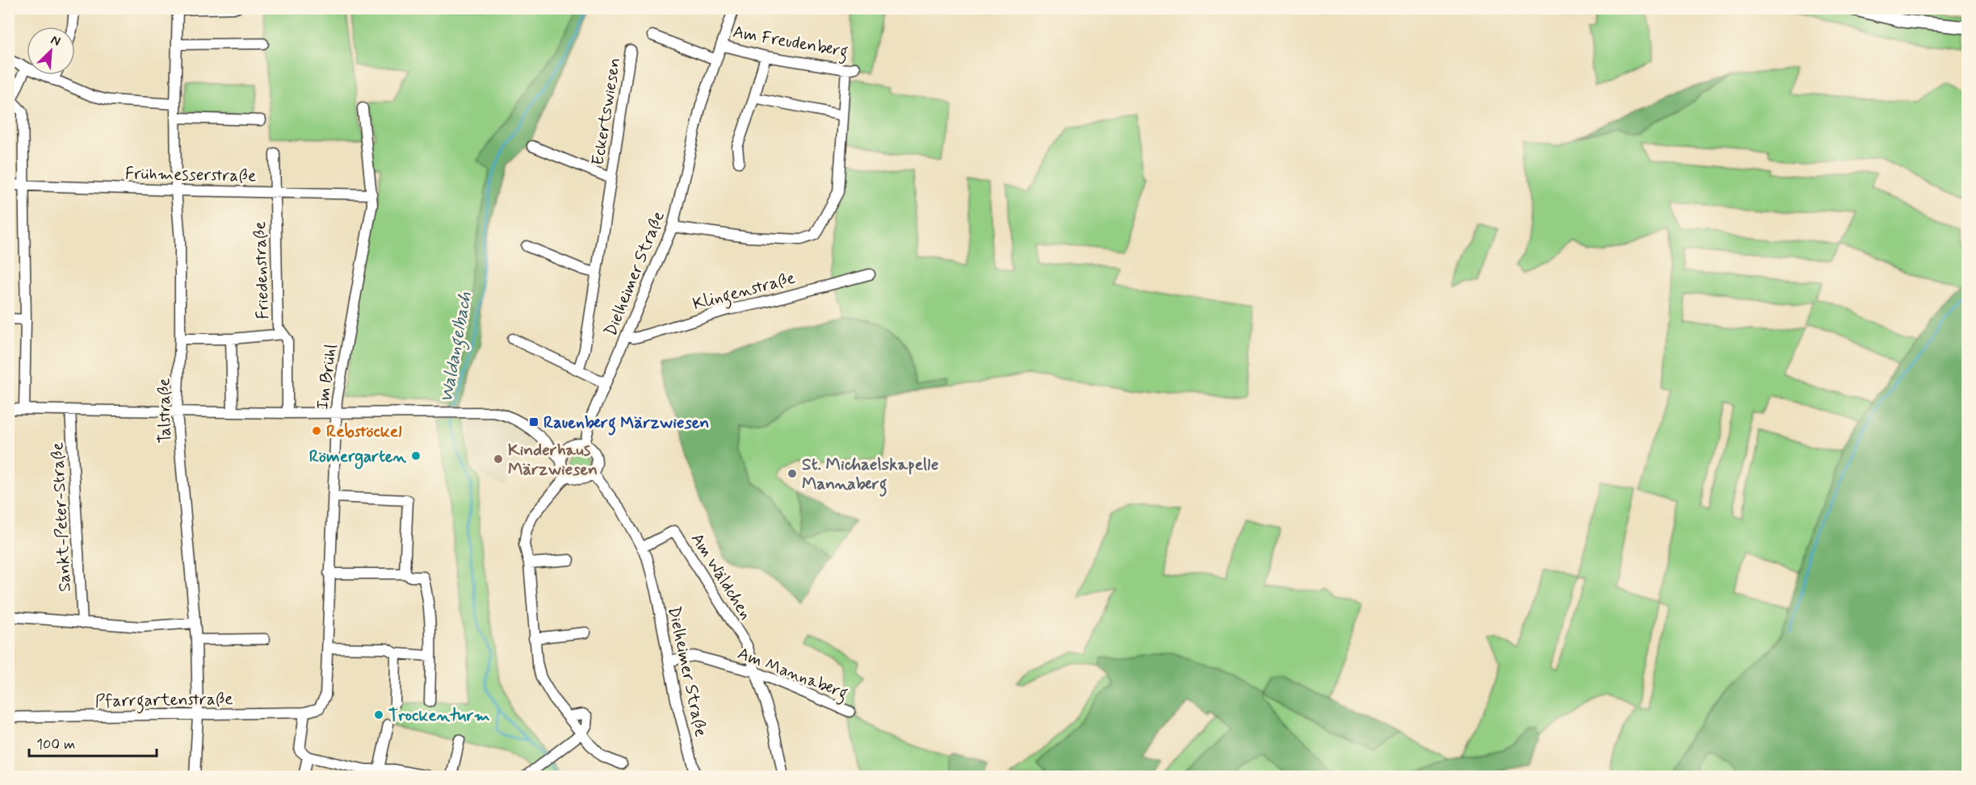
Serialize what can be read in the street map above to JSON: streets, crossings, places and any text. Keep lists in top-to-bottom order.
{
  "streets": {
    "street": [
      "Am Freudenberg",
      "Eckertswiesen",
      "Frühmesserstraße",
      "Friedenstraße",
      "Dielheimer Straße",
      "Klingenstraße",
      "Im Brühl",
      "Talstraße",
      "Sankt-Peter-Straße",
      "Am Wäldchen",
      "Am Mannaberg",
      "Pfarrgartenstraße"
    ]
  },
  "crossings": [
    ["Am Freudenberg", "Dielheimer Straße"],
    ["Frühmesserstraße", "Friedenstraße"],
    ["Frühmesserstraße", "Im Brühl"],
    ["Frühmesserstraße", "Talstraße"],
    ["Dielheimer Straße", "Klingenstraße"],
    ["Dielheimer Straße", "Am Wäldchen"],
    ["Dielheimer Straße", "Am Mannaberg"],
    ["Im Brühl", "Pfarrgartenstraße"],
    ["Talstraße", "Pfarrgartenstraße"],
    ["Am Wäldchen", "Am Mannaberg"]
  ],
  "water": ["Waldangelbach"],
  "places": {
    "transit": ["Rauenberg Märzwiesen"],
    "other": [
      "Rebstöckel",
      "Römergarten",
      "Kinderhaus Märzwiesen",
      "St. Michaelskapelle Mannaberg",
      "Trockenturm"
    ]
  },
  "scale_bar": "100 m",
  "north": "top right"
}
